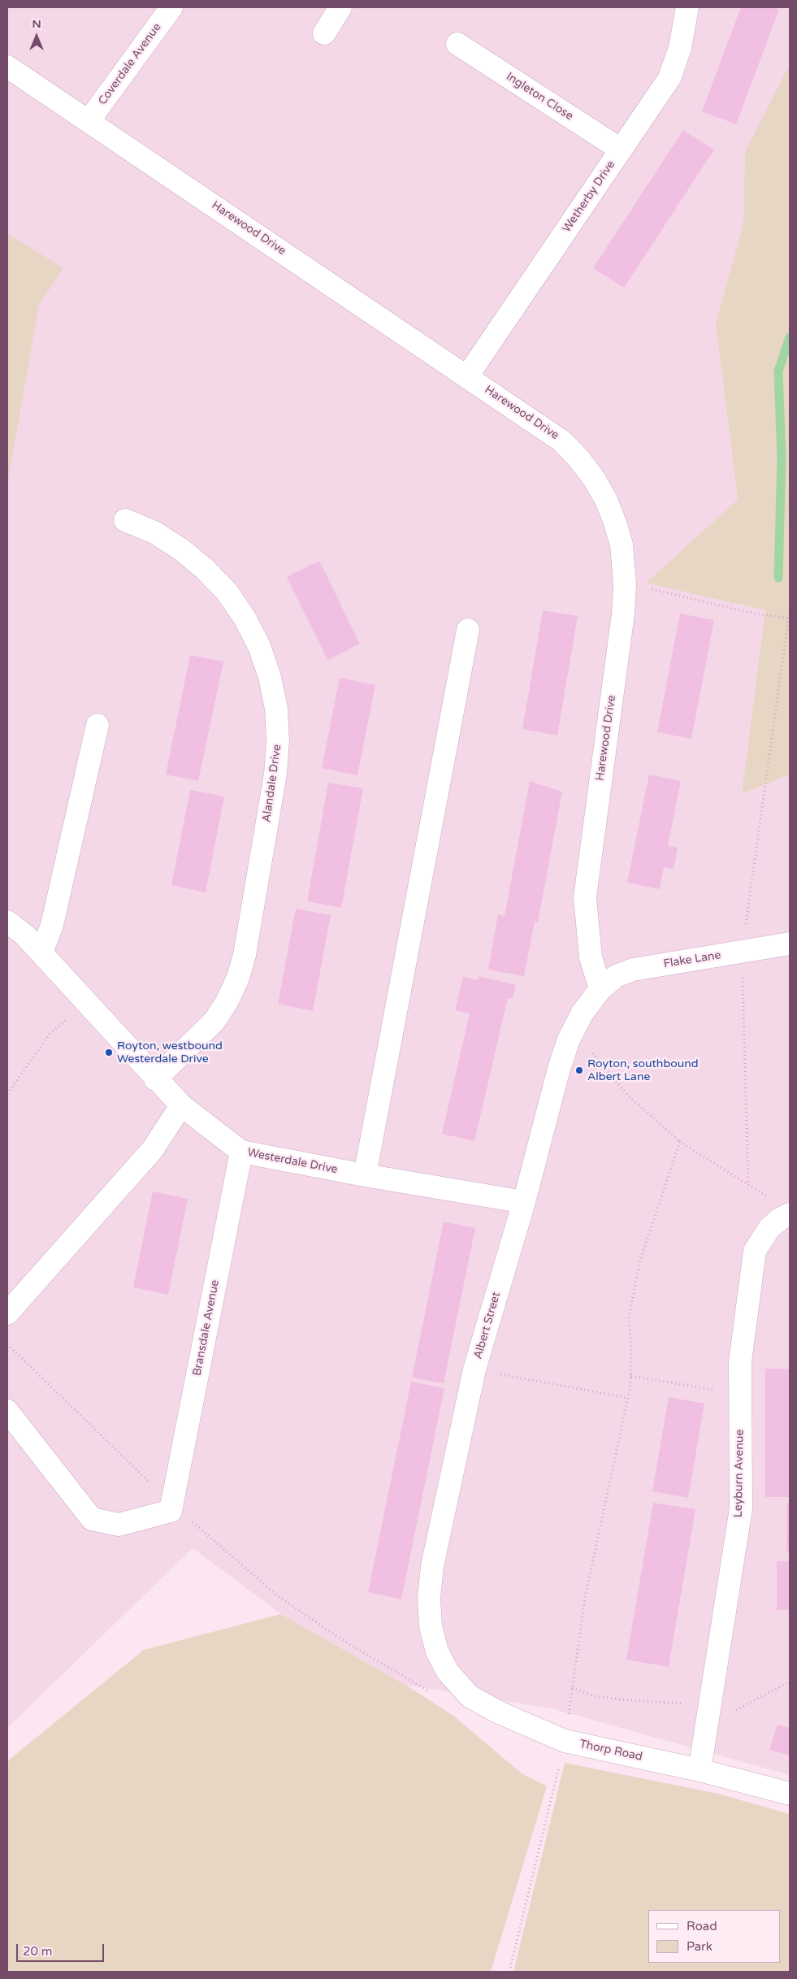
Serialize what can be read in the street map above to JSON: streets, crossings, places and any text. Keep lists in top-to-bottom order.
{
  "streets": {
    "street": [
      "Coverdale Avenue",
      "Ingleton Close",
      "Wetherby Drive",
      "Harewood Drive",
      "Alandale Drive",
      "Flake Lane",
      "Westerdale Drive",
      "Albert Street",
      "Bransdale Avenue",
      "Leyburn Avenue",
      "Thorp Road"
    ]
  },
  "crossings": [
    ["Coverdale Avenue", "Harewood Drive"],
    ["Ingleton Close", "Wetherby Drive"],
    ["Wetherby Drive", "Harewood Drive"],
    ["Harewood Drive", "Flake Lane"],
    ["Harewood Drive", "Albert Street"],
    ["Alandale Drive", "Westerdale Drive"],
    ["Flake Lane", "Albert Street"],
    ["Westerdale Drive", "Albert Street"],
    ["Westerdale Drive", "Bransdale Avenue"],
    ["Albert Street", "Thorp Road"],
    ["Leyburn Avenue", "Thorp Road"]
  ],
  "places": ["Royton, westbound Westerdale Drive", "Royton, southbound Albert Lane"],
  "legend": ["Road", "Park"],
  "scale_bar": "20 m",
  "north": "top"
}
